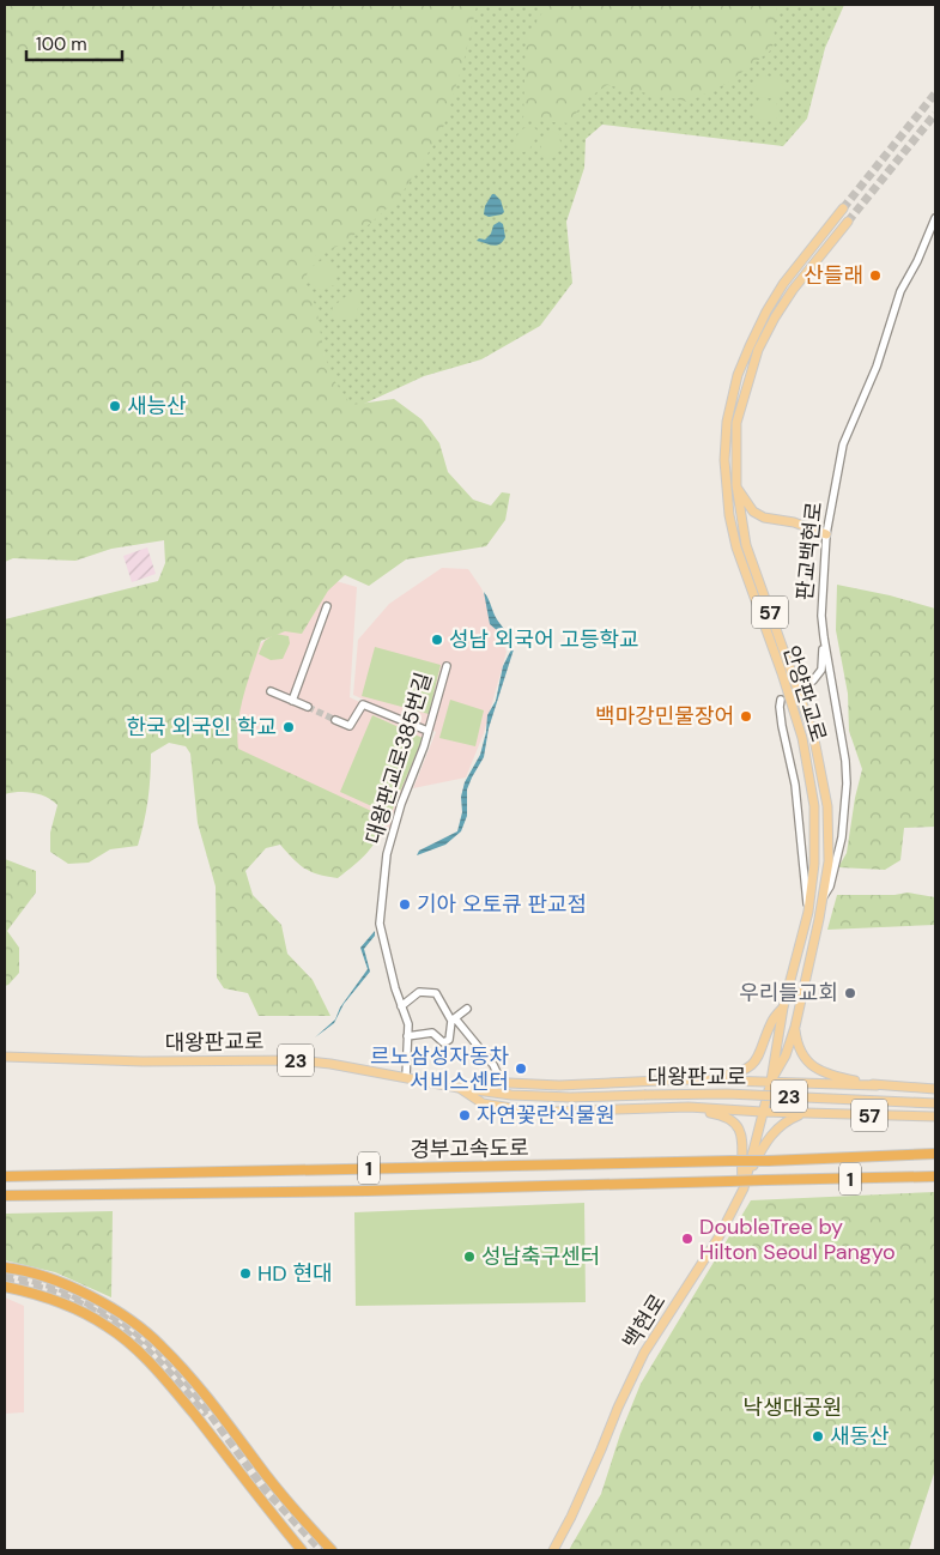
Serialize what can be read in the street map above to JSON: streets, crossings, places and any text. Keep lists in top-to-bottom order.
{
  "streets": {
    "highway": ["경부고속도로", "1"],
    "main road": [
      "57",
      "안양판교로",
      "대왕판교로",
      "23",
      "백현로"
    ],
    "street": ["판교백현로", "대왕판교로385번길"]
  },
  "crossings": [
    ["판교백현로", "안양판교로"],
    ["57", "안양판교로"],
    ["57", "대왕판교로"],
    ["안양판교로", "대왕판교로"],
    ["안양판교로", "백현로"],
    ["대왕판교로385번길", "대왕판교로"],
    ["대왕판교로", "백현로"]
  ],
  "parks": ["낙생대공원"],
  "places": [
    "산들래",
    "새능산",
    "성남 외국어 고등학교",
    "백마강민물장어",
    "한국 외국인 학교",
    "기아 오토큐 판교점",
    "우리들교회",
    "르노삼성자동차 서비스센터",
    "자연꽃란식물원",
    "DoubleTree by Hilton Seoul Pangyo",
    "성남축구센터",
    "HD 현대",
    "새동산"
  ],
  "scale_bar": "100 m"
}
